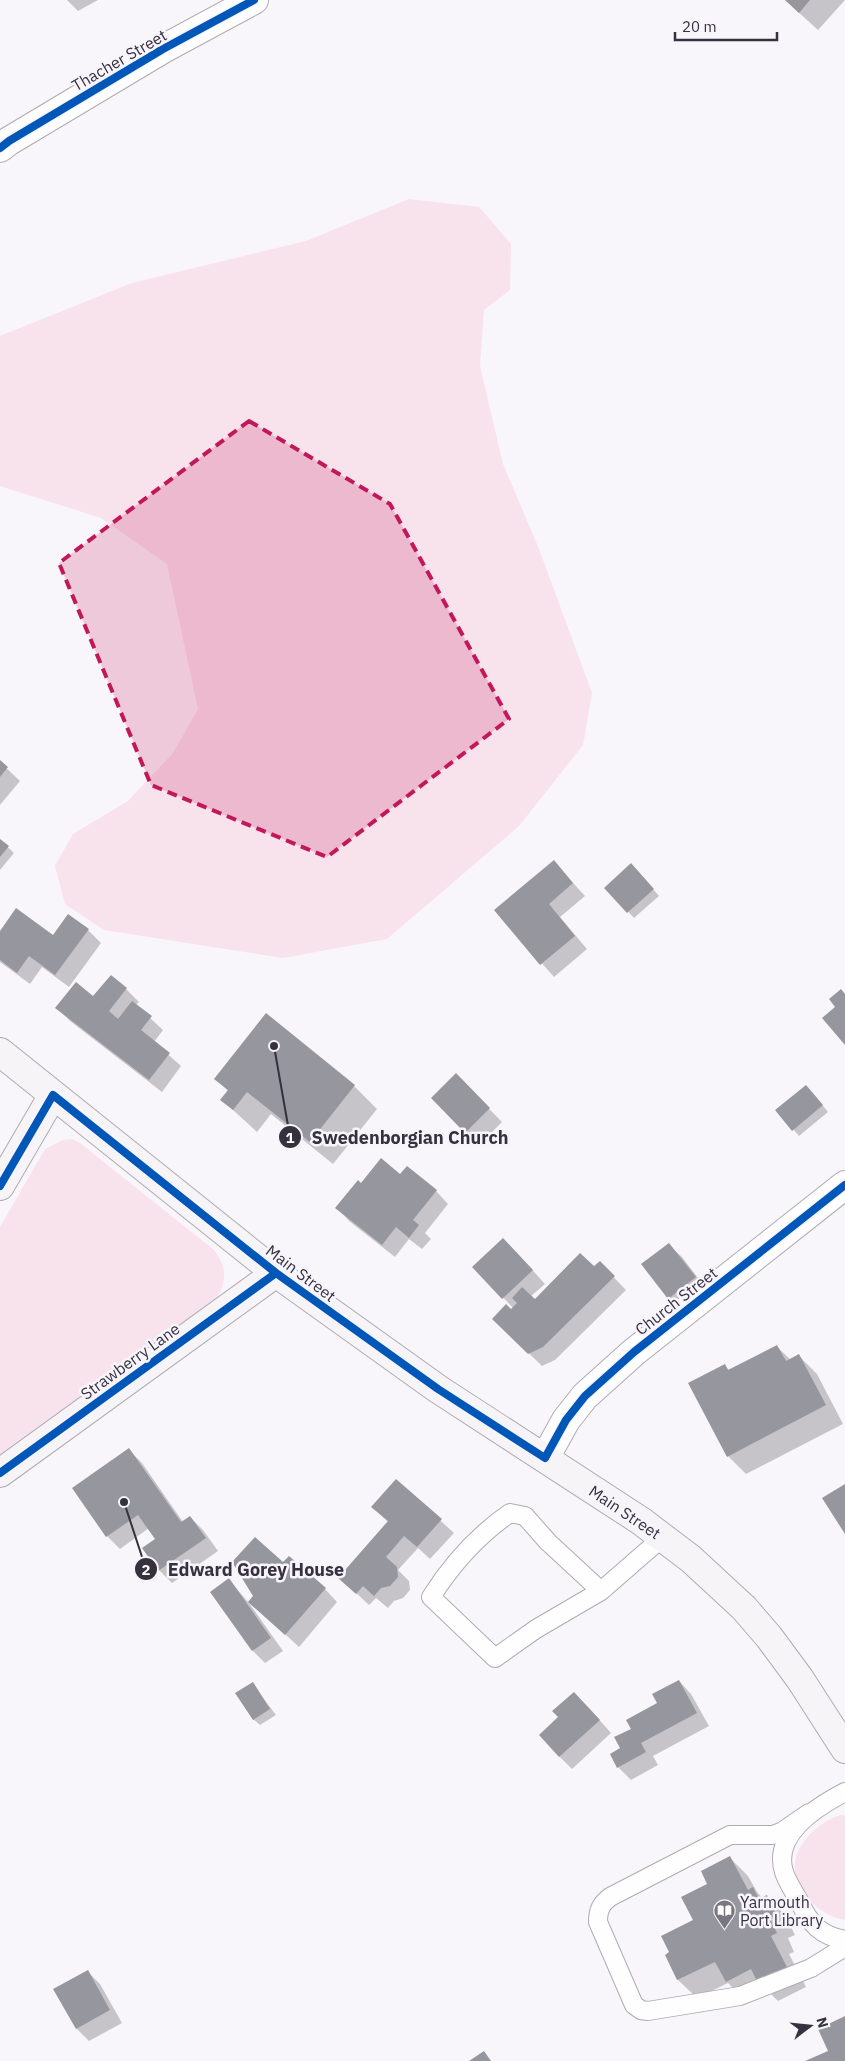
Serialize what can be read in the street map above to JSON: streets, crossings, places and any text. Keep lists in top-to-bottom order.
{
  "streets": {
    "main road": ["Main Street", "Strawberry Lane"],
    "street": ["Thacher Street", "Church Street"]
  },
  "crossings": [
    ["Main Street", "Church Street"],
    ["Main Street", "Strawberry Lane"]
  ],
  "places": {
    "other": ["Swedenborgian Church", "Edward Gorey House"],
    "library": ["Yarmouth Port Library"]
  },
  "scale_bar": "20 m",
  "north": "right"
}
